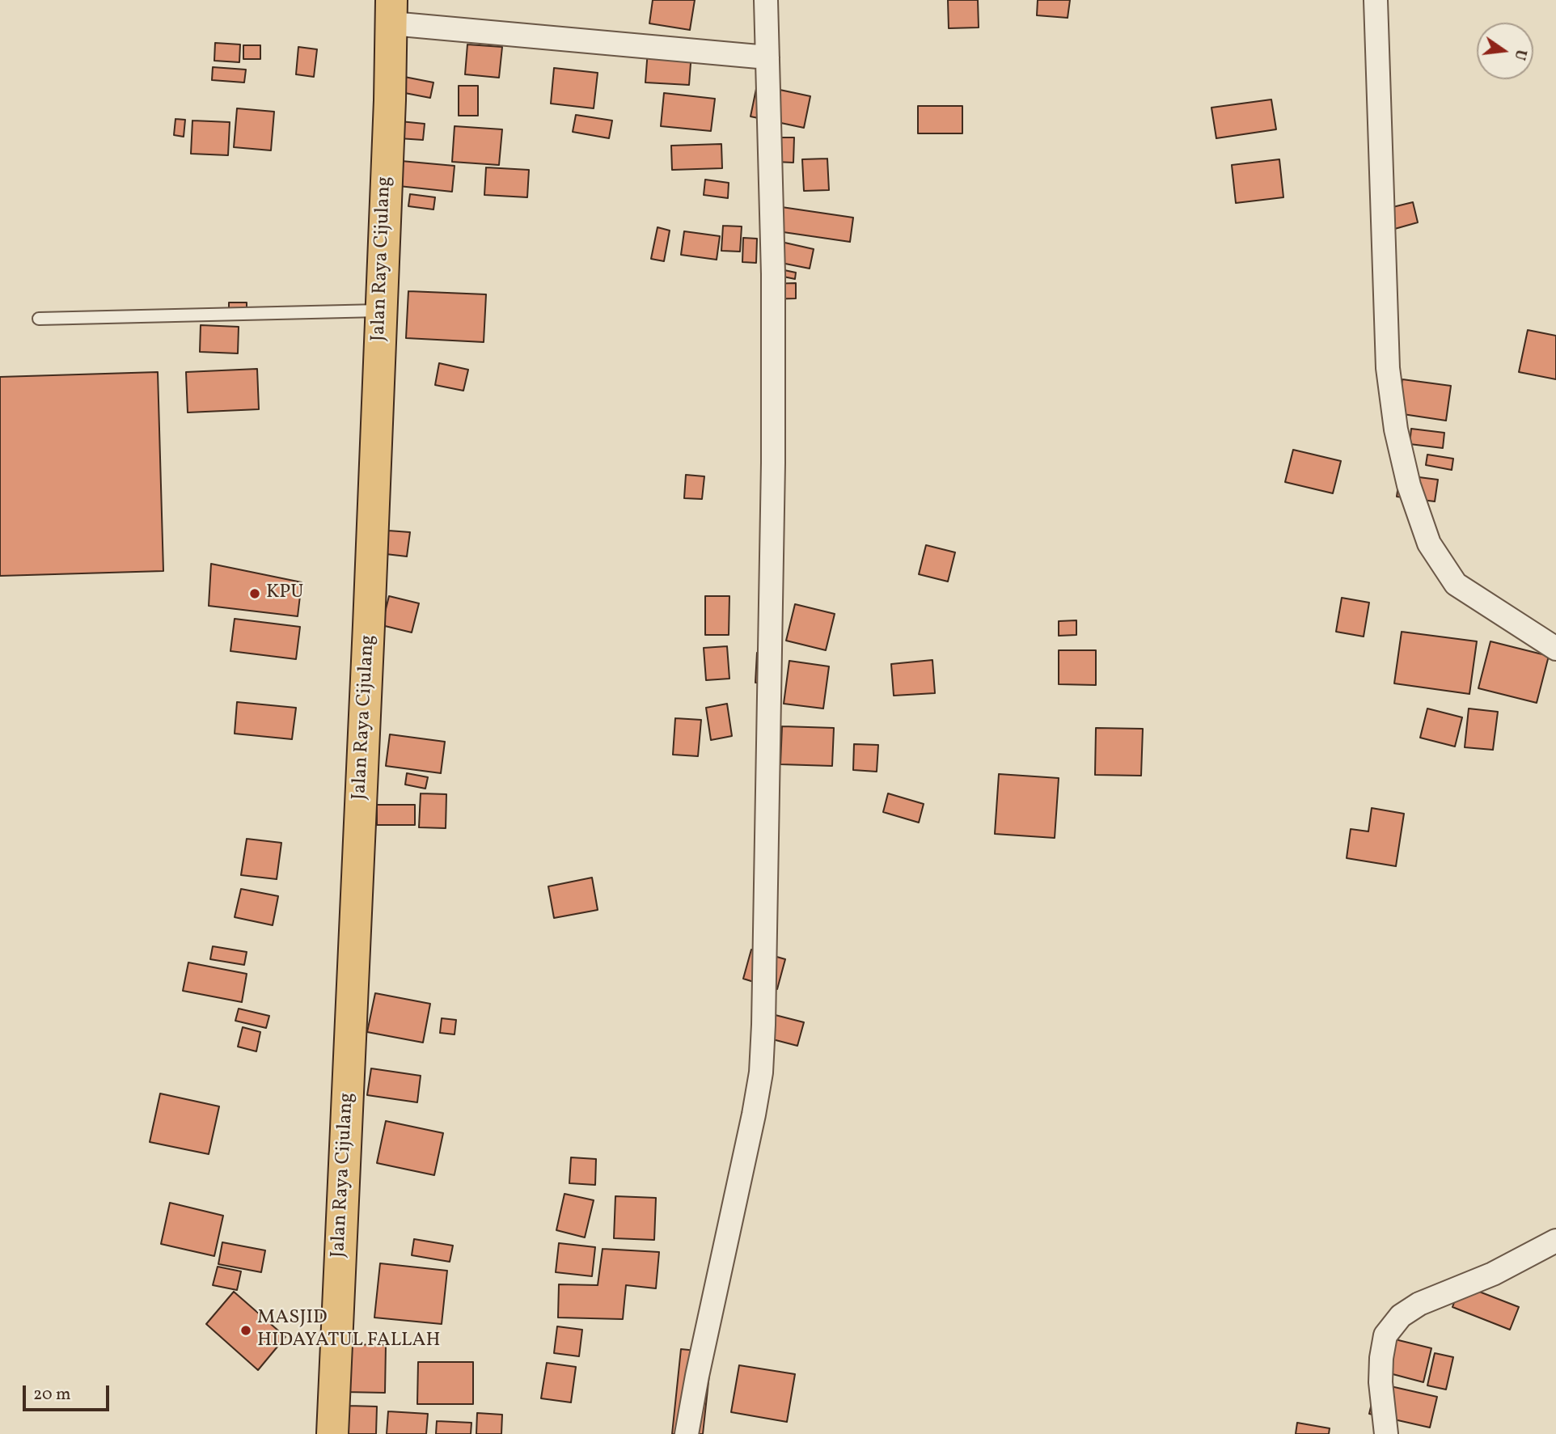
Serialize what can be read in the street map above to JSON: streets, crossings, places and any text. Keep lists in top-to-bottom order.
{
  "streets": {
    "highway": ["Jalan Raya Cijulang"]
  },
  "places": ["KPU", "MASJID HIDAYATUL FALLAH"],
  "scale_bar": "20 m",
  "north": "right"
}
